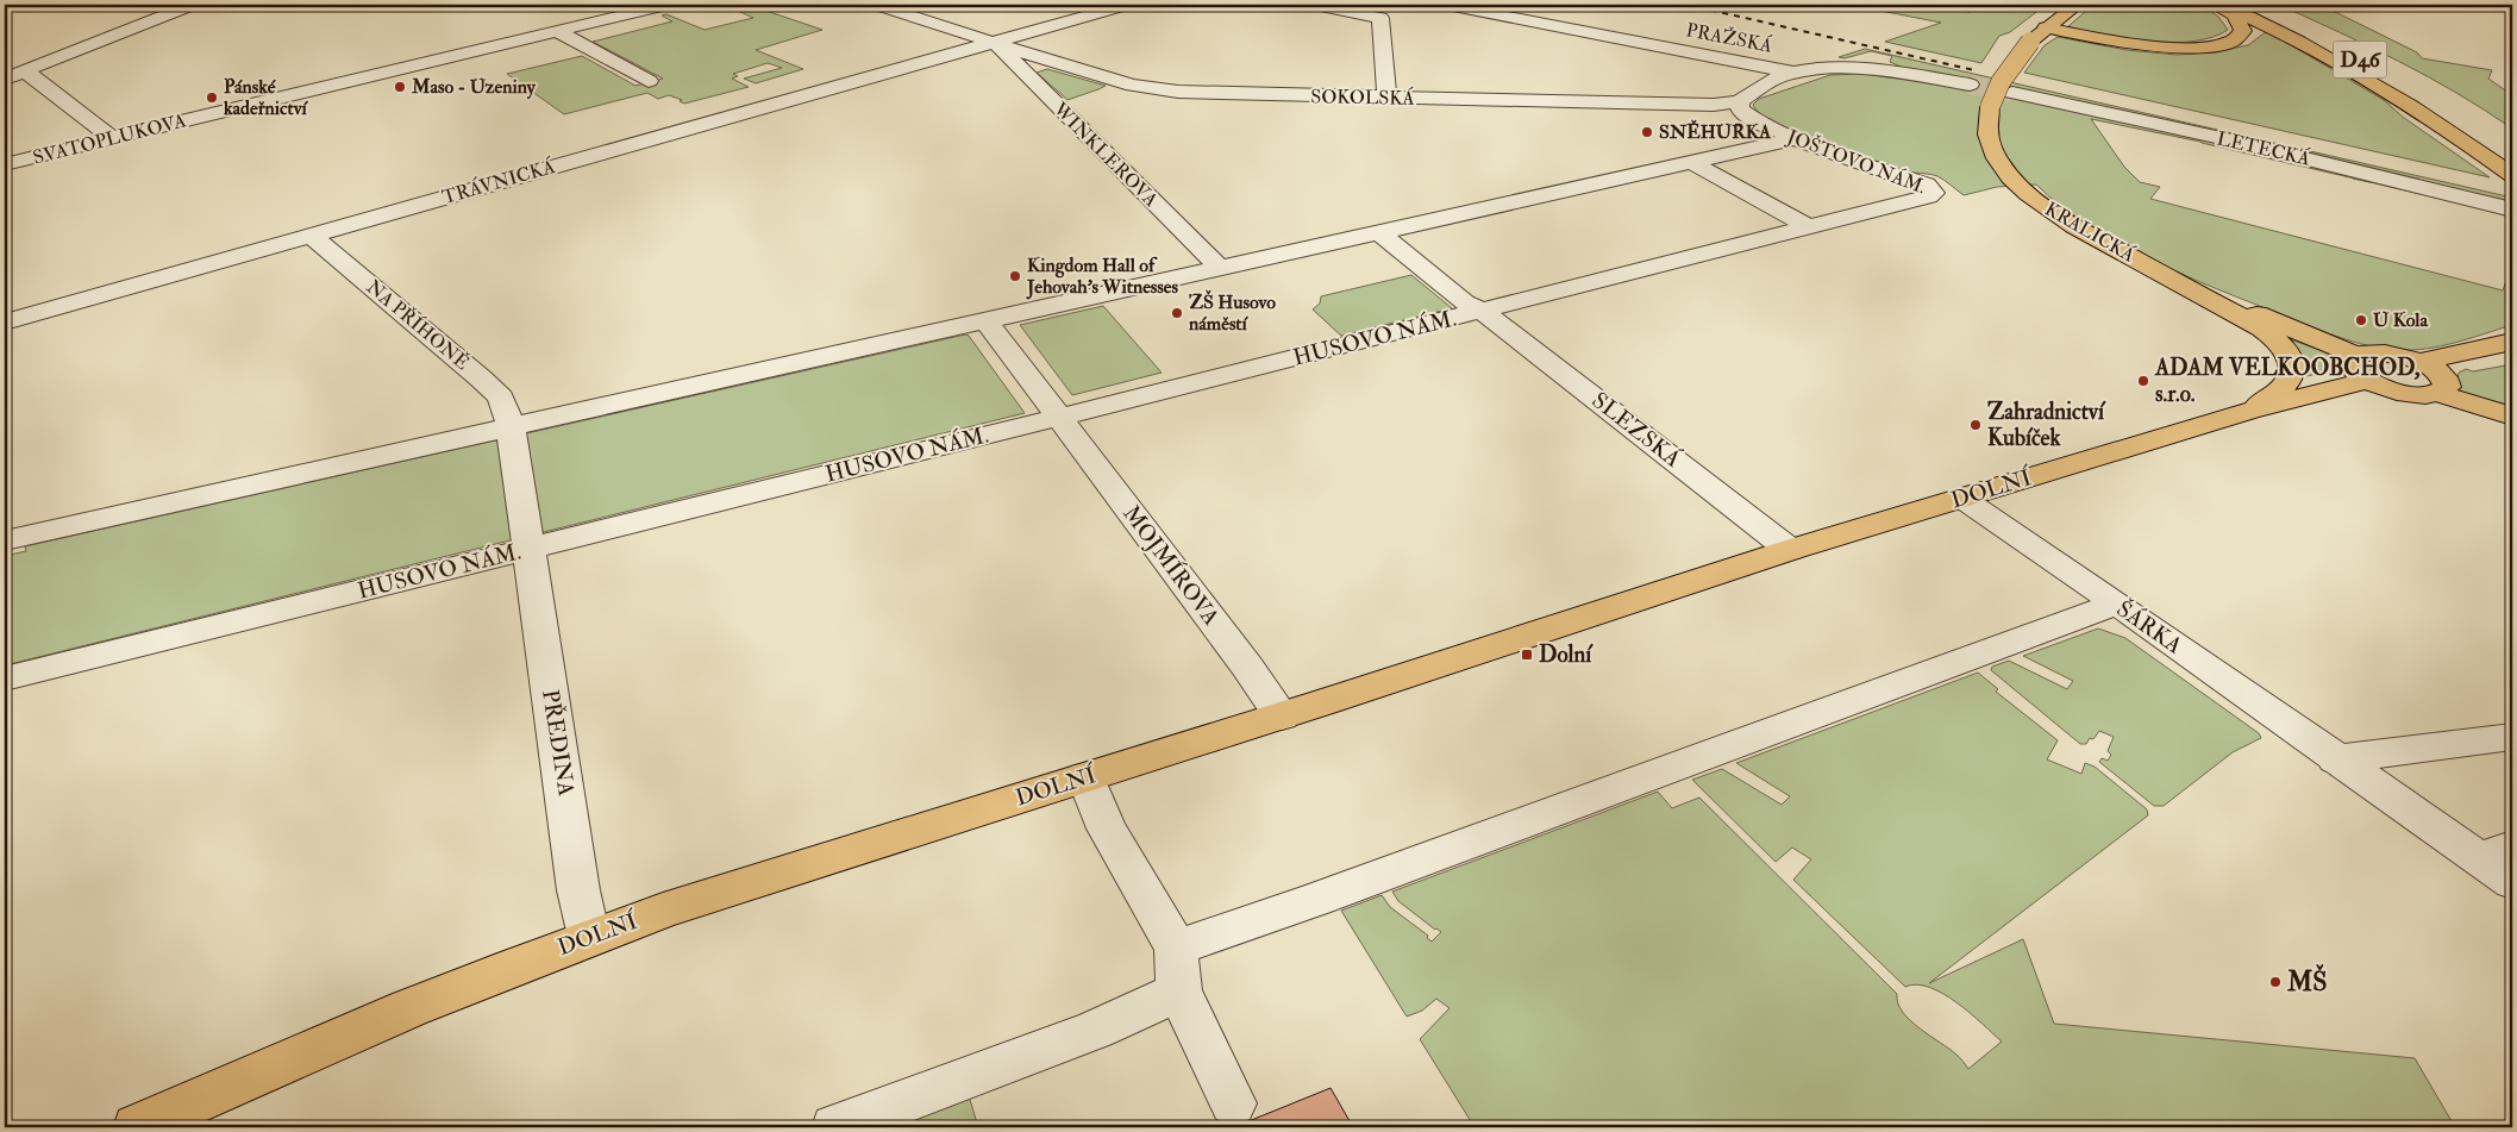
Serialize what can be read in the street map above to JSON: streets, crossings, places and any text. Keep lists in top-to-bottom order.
{
  "streets": {
    "main road": ["D46", "KRALICKÁ", "DOLNÍ"],
    "street": [
      "PRAŽSKÁ",
      "SOKOLSKÁ",
      "SVATOPLUKOVA",
      "LETECKÁ",
      "WINKLEROVA",
      "JOŠTOVO NÁM.",
      "TRÁVNICKÁ",
      "NA PŘÍHONĚ",
      "HUSOVO NÁM.",
      "SLEZSKÁ",
      "MOJMÍROVA",
      "ŠÁRKA",
      "PŘEDINA"
    ]
  },
  "crossings": [
    ["SOKOLSKÁ", "WINKLEROVA"],
    ["SOKOLSKÁ", "JOŠTOVO NÁM."],
    ["SOKOLSKÁ", "TRÁVNICKÁ"],
    ["WINKLEROVA", "TRÁVNICKÁ"],
    ["JOŠTOVO NÁM.", "HUSOVO NÁM."],
    ["TRÁVNICKÁ", "NA PŘÍHONĚ"],
    ["KRALICKÁ", "DOLNÍ"],
    ["NA PŘÍHONĚ", "HUSOVO NÁM."],
    ["NA PŘÍHONĚ", "PŘEDINA"],
    ["HUSOVO NÁM.", "SLEZSKÁ"],
    ["HUSOVO NÁM.", "MOJMÍROVA"],
    ["HUSOVO NÁM.", "PŘEDINA"],
    ["SLEZSKÁ", "DOLNÍ"],
    ["DOLNÍ", "MOJMÍROVA"],
    ["DOLNÍ", "ŠÁRKA"],
    ["DOLNÍ", "PŘEDINA"]
  ],
  "places": {
    "other": [
      "Maso - Uzeniny",
      "Pánské kadeřnictví",
      "SNĚHURKA",
      "Kingdom Hall of Jehovah's Witnesses",
      "ZŠ Husovo náměstí",
      "U Kola",
      "ADAM VELKOOBCHOD, s.r.o.",
      "Zahradnictví Kubíček",
      "MŠ"
    ],
    "transit": ["Dolní"]
  }
}
